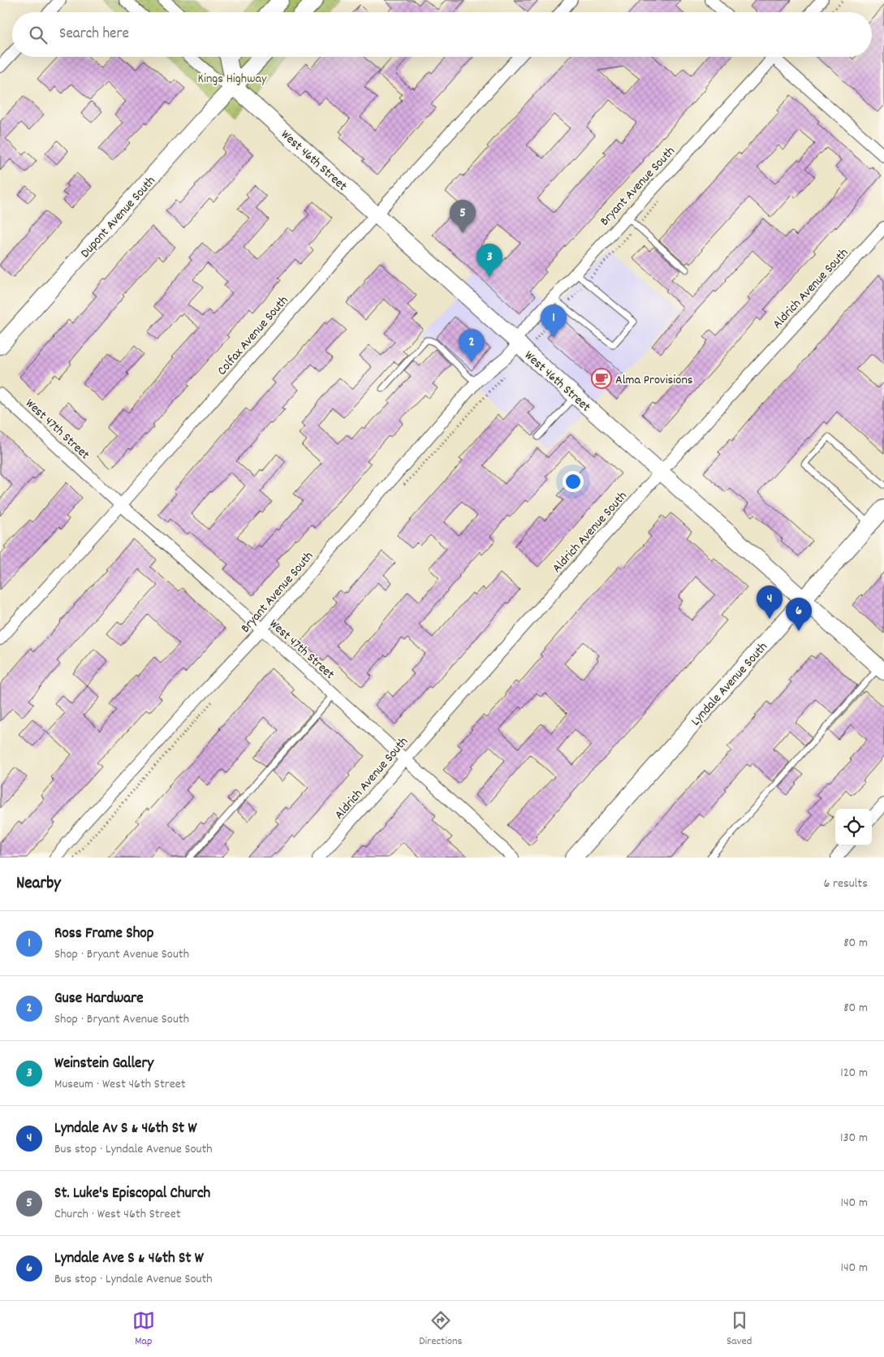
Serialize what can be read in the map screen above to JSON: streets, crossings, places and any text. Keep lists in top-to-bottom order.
{
  "streets": {
    "street": [
      "West 46th Street",
      "Bryant Avenue South",
      "Dupont Avenue South",
      "Aldrich Avenue South",
      "Colfax Avenue South",
      "West 47th Street",
      "Lyndale Avenue South"
    ]
  },
  "crossings": [
    ["West 46th Street", "Bryant Avenue South"],
    ["West 46th Street", "Dupont Avenue South"],
    ["West 46th Street", "Aldrich Avenue South"],
    ["West 46th Street", "Colfax Avenue South"],
    ["West 46th Street", "Lyndale Avenue South"],
    ["Bryant Avenue South", "West 47th Street"],
    ["Aldrich Avenue South", "West 47th Street"],
    ["Colfax Avenue South", "West 47th Street"]
  ],
  "parks": ["Kings Highway"],
  "places": {
    "cafe": ["Alma Provisions"]
  },
  "page": {
    "search": "Search here",
    "pins": [
      "5",
      "3",
      "1",
      "2",
      "4",
      "6"
    ],
    "heading": ["Nearby", "6 results"],
    "list": [
      {
        "mark": "1",
        "name": "Ross Frame Shop",
        "note": "Shop · Bryant Avenue South",
        "value": "80 m"
      },
      {
        "mark": "2",
        "name": "Guse Hardware",
        "note": "Shop · Bryant Avenue South",
        "value": "80 m"
      },
      {
        "mark": "3",
        "name": "Weinstein Gallery",
        "note": "Museum · West 46th Street",
        "value": "120 m"
      },
      {
        "mark": "4",
        "name": "Lyndale Av S & 46th St W",
        "note": "Bus stop · Lyndale Avenue South",
        "value": "130 m"
      },
      {
        "mark": "5",
        "name": "St. Luke's Episcopal Church",
        "note": "Church · West 46th Street",
        "value": "140 m"
      },
      {
        "mark": "6",
        "name": "Lyndale Ave S & 46th St W",
        "note": "Bus stop · Lyndale Avenue South",
        "value": "140 m"
      }
    ],
    "nav": ["Map", "Directions", "Saved"]
  }
}
